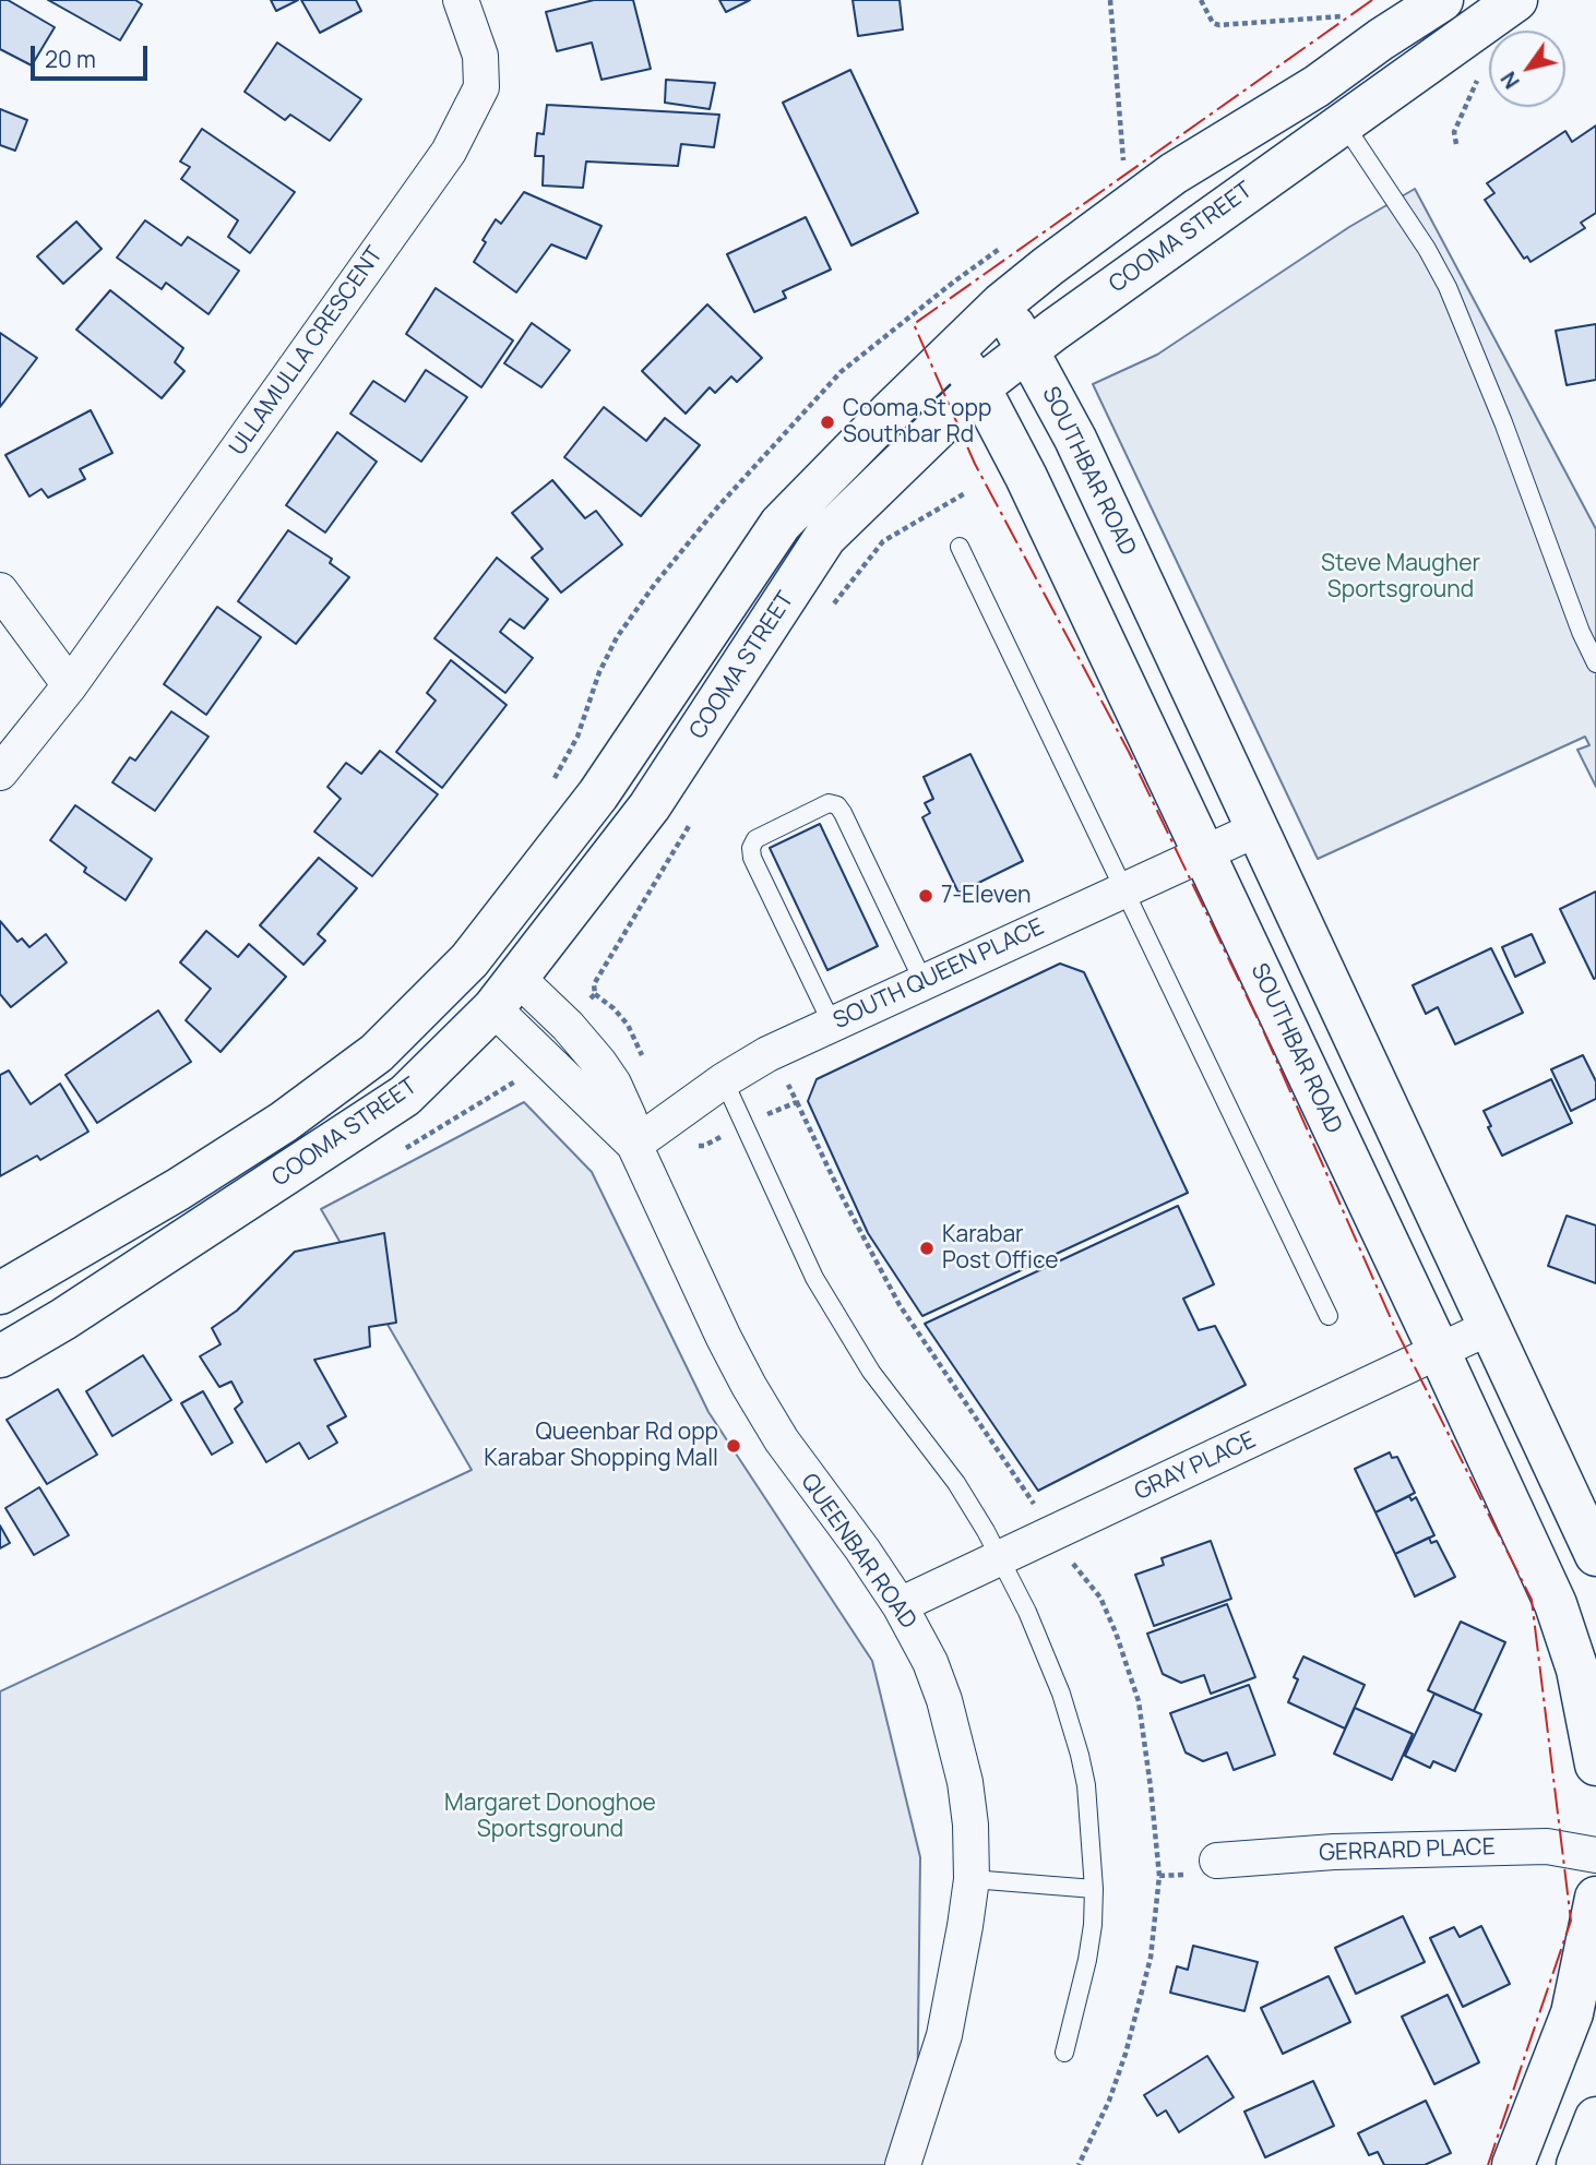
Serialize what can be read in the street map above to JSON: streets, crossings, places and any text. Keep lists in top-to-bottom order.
{
  "streets": {
    "main road": ["COOMA STREET", "SOUTHBAR ROAD"],
    "street": [
      "ULLAMULLA CRESCENT",
      "SOUTH QUEEN PLACE",
      "GRAY PLACE",
      "QUEENBAR ROAD",
      "GERRARD PLACE"
    ]
  },
  "crossings": [
    ["COOMA STREET", "SOUTHBAR ROAD"],
    ["COOMA STREET", "QUEENBAR ROAD"],
    ["SOUTHBAR ROAD", "SOUTH QUEEN PLACE"],
    ["SOUTHBAR ROAD", "GRAY PLACE"],
    ["SOUTH QUEEN PLACE", "QUEENBAR ROAD"],
    ["GRAY PLACE", "QUEENBAR ROAD"]
  ],
  "parks": ["Steve Maugher Sportsground", "Margaret Donoghoe Sportsground"],
  "places": [
    "Cooma St opp Southbar Rd",
    "7-Eleven",
    "Karabar Post Office",
    "Queenbar Rd opp Karabar Shopping Mall"
  ],
  "scale_bar": "20 m",
  "north": "bottom left"
}
